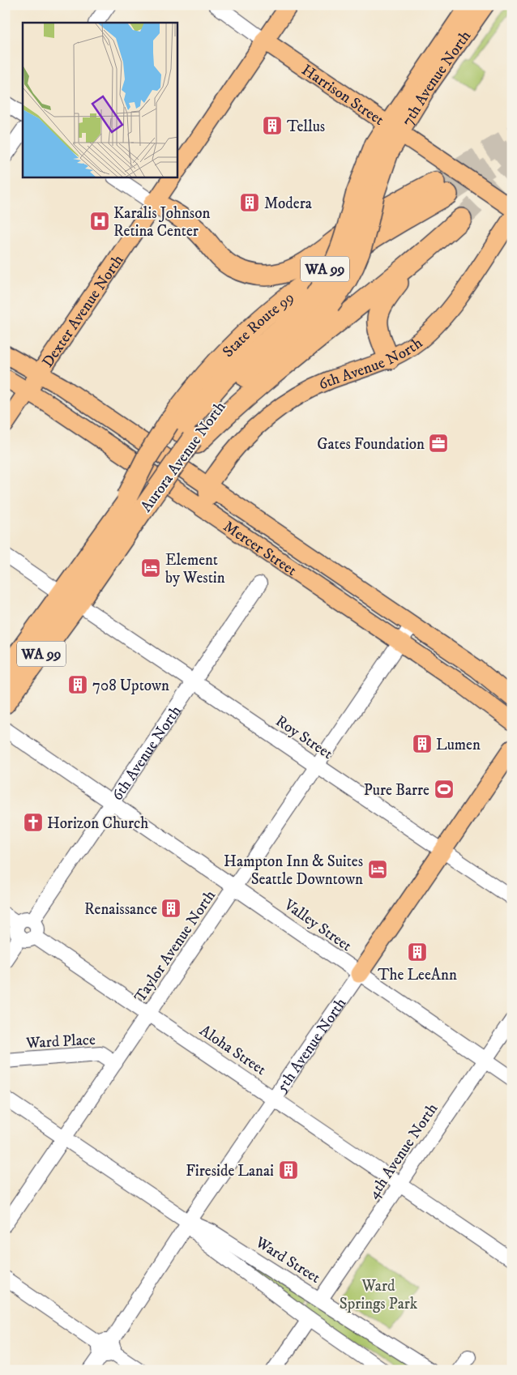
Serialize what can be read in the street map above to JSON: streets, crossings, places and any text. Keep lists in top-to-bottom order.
{
  "streets": {
    "highway": ["WA 99", "State Route 99", "Aurora Avenue North"],
    "main road": [
      "7th Avenue North",
      "Harrison Street",
      "Dexter Avenue North",
      "6th Avenue North",
      "Mercer Street",
      "5th Avenue North"
    ],
    "street": [
      "Roy Street",
      "Valley Street",
      "Taylor Avenue North",
      "Ward Place",
      "Aloha Street",
      "4th Avenue North",
      "Ward Street"
    ]
  },
  "crossings": [
    ["7th Avenue North", "Harrison Street"],
    ["7th Avenue North", "Aurora Avenue North"],
    ["Harrison Street", "Aurora Avenue North"],
    ["Dexter Avenue North", "State Route 99"],
    ["Dexter Avenue North", "Mercer Street"],
    ["State Route 99", "Aurora Avenue North"],
    ["6th Avenue North", "Mercer Street"],
    ["6th Avenue North", "Roy Street"],
    ["6th Avenue North", "Valley Street"],
    ["6th Avenue North", "Aloha Street"],
    ["Aurora Avenue North", "Roy Street"],
    ["Mercer Street", "Taylor Avenue North"],
    ["Roy Street", "Taylor Avenue North"],
    ["Roy Street", "5th Avenue North"],
    ["Valley Street", "Taylor Avenue North"],
    ["Valley Street", "5th Avenue North"],
    ["Valley Street", "4th Avenue North"],
    ["Taylor Avenue North", "Ward Place"],
    ["Taylor Avenue North", "Aloha Street"],
    ["Taylor Avenue North", "Ward Street"],
    ["5th Avenue North", "Aloha Street"],
    ["5th Avenue North", "Ward Street"],
    ["Aloha Street", "4th Avenue North"],
    ["4th Avenue North", "Ward Street"]
  ],
  "parks": ["Ward Springs Park"],
  "places": {
    "building": [
      "Tellus",
      "Modera",
      "708 Uptown",
      "Lumen",
      "Renaissance",
      "The LeeAnn",
      "Fireside Lanai"
    ],
    "hospital": ["Karalis Johnson Retina Center"],
    "office": ["Gates Foundation"],
    "hotel": ["Element by Westin", "Hampton Inn & Suites Seattle Downtown"],
    "sports": ["Pure Barre"],
    "church": ["Horizon Church"]
  }
}
